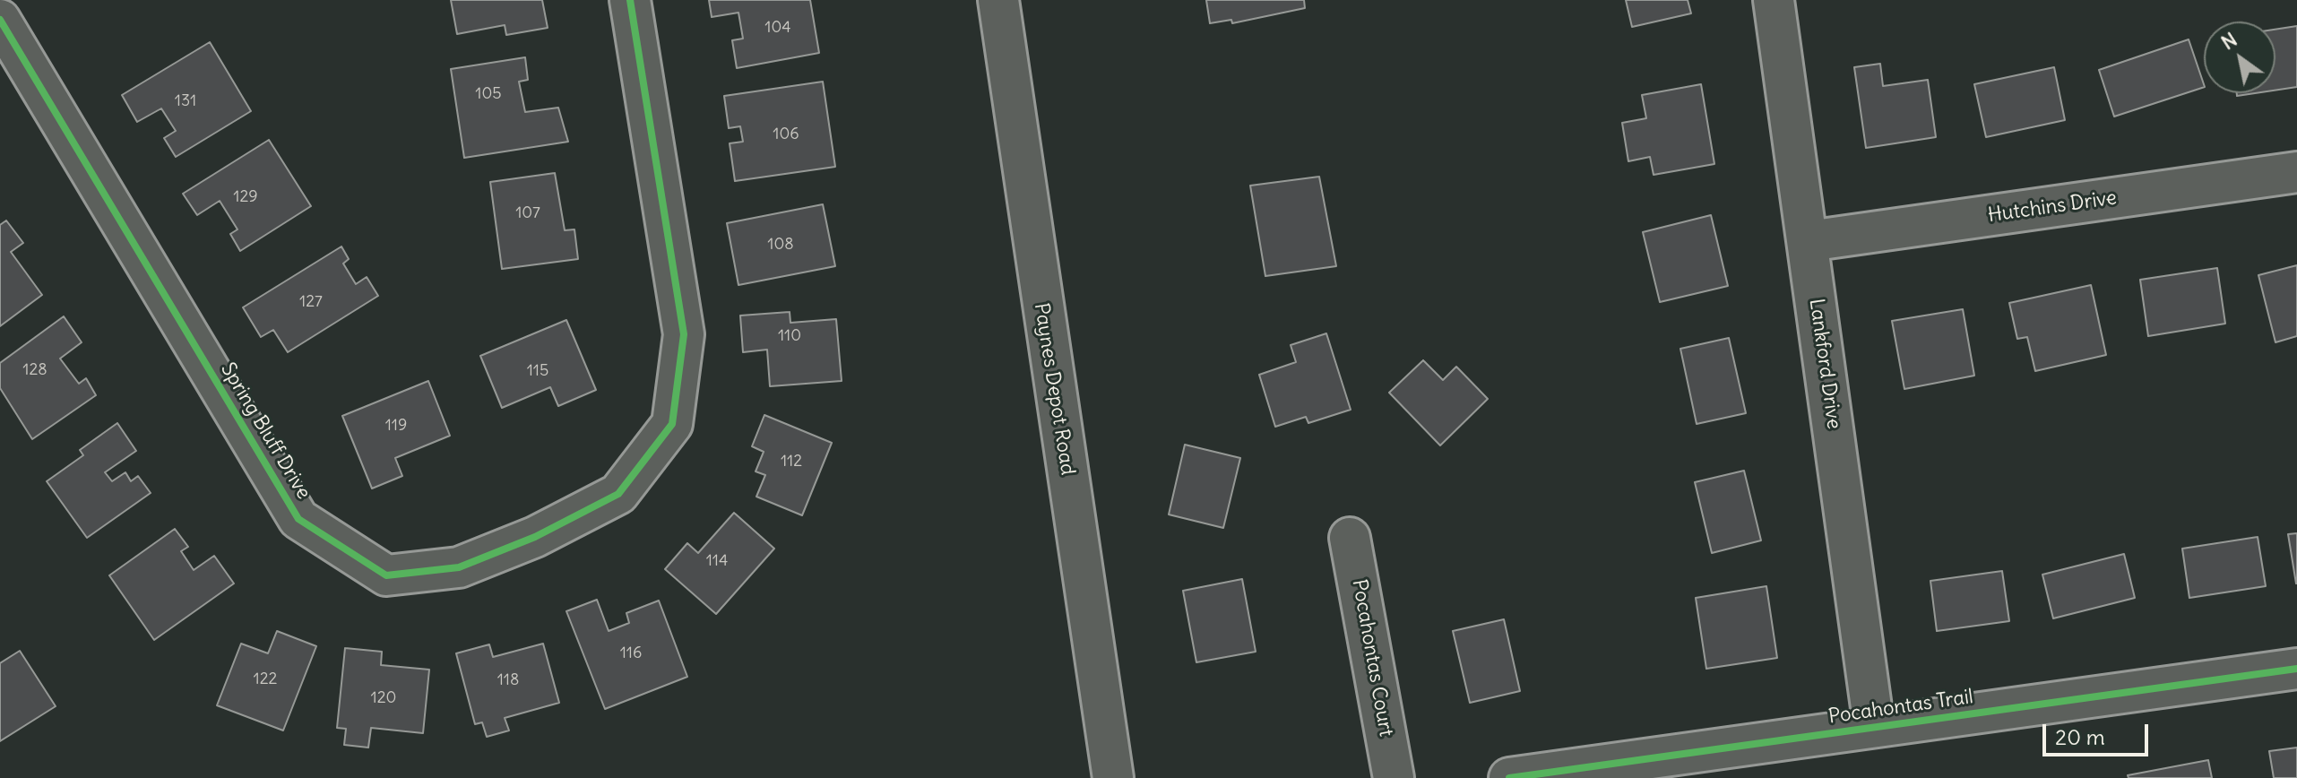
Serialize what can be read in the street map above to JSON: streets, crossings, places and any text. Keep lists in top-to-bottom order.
{
  "streets": {
    "street": [
      "Hutchins Drive",
      "Lankford Drive",
      "Paynes Depot Road",
      "Spring Bluff Drive",
      "Pocahontas Court",
      "Pocahontas Trail"
    ]
  },
  "crossings": [
    ["Hutchins Drive", "Lankford Drive"],
    ["Lankford Drive", "Pocahontas Trail"]
  ],
  "house_numbers": [
    "104",
    "105",
    "131",
    "106",
    "129",
    "107",
    "108",
    "127",
    "110",
    "128",
    "115",
    "119",
    "112",
    "114",
    "116",
    "122",
    "118",
    "120"
  ],
  "scale_bar": "20 m",
  "north": "top left"
}
